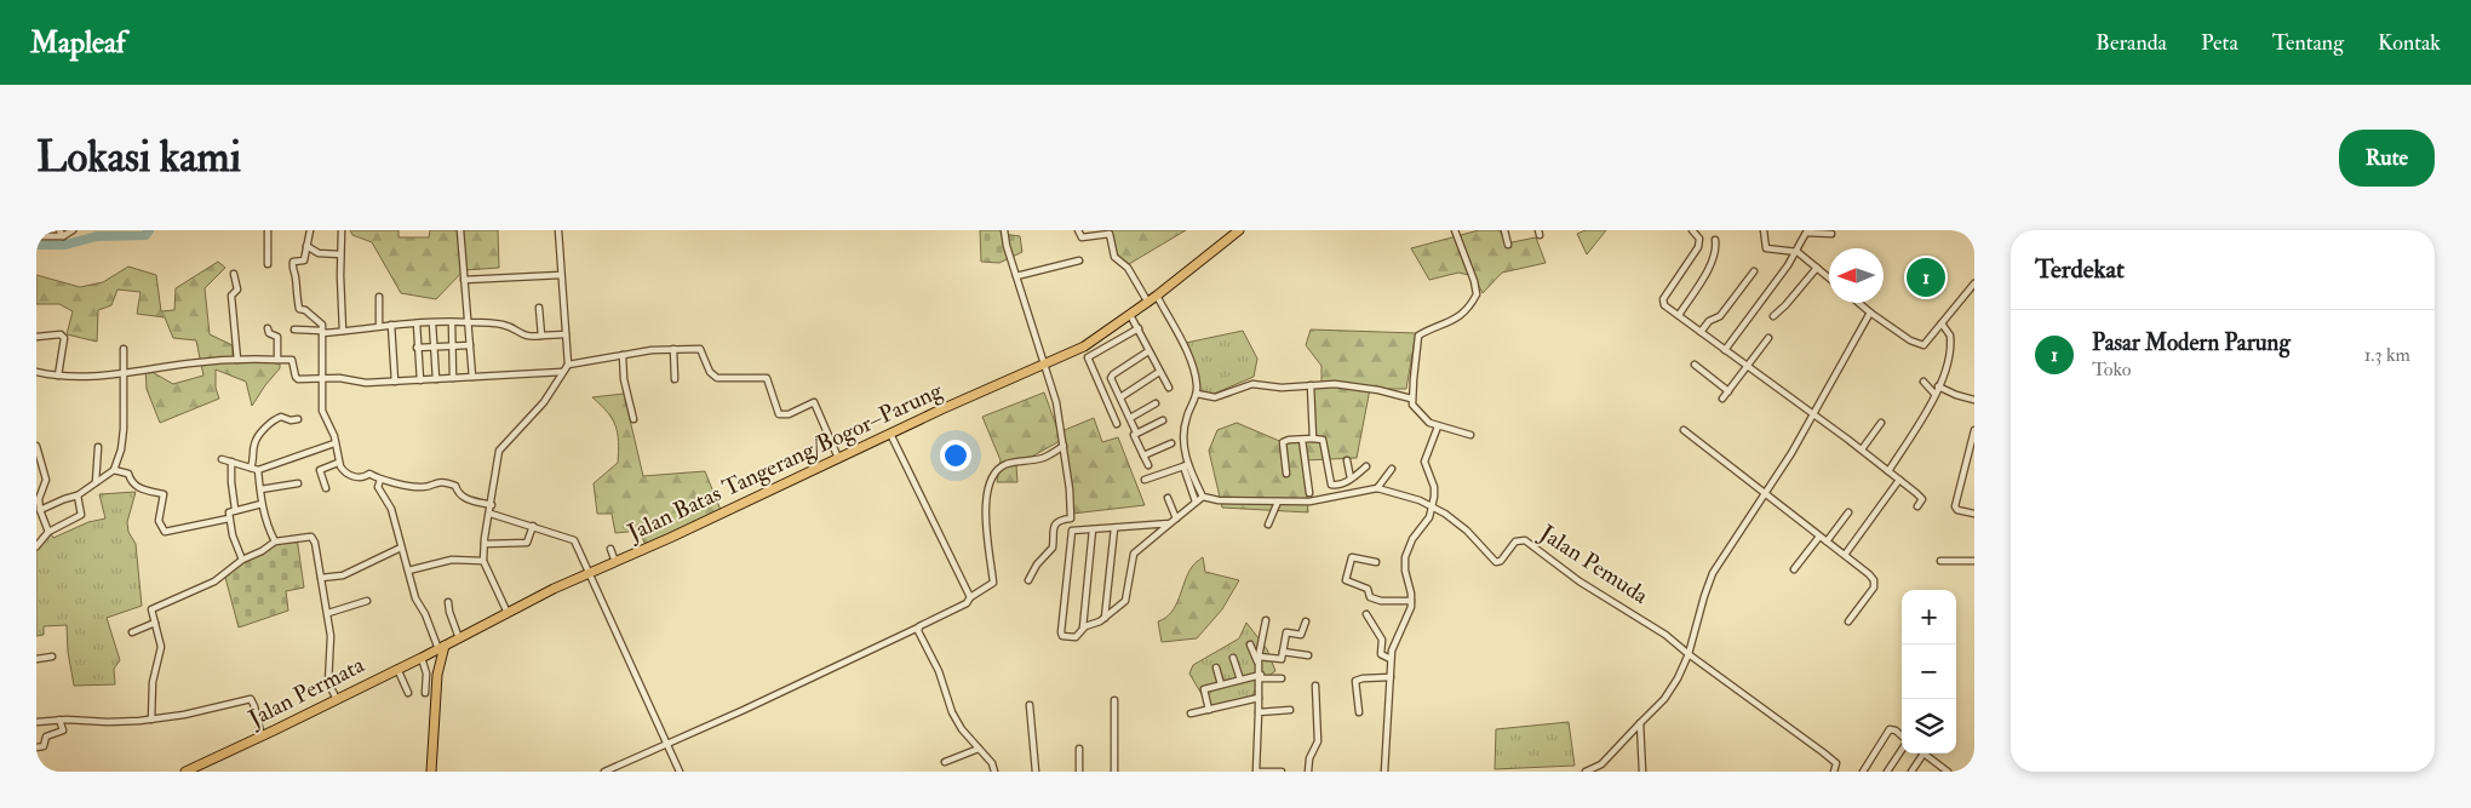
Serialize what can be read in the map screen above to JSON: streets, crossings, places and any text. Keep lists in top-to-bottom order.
{
  "streets": {
    "main road": ["Jalan Batas Tangerang/Bogor–Parung", "Jalan Permata"],
    "street": ["Jalan Pemuda"]
  },
  "crossings": [
    ["Jalan Batas Tangerang/Bogor–Parung", "Jalan Permata"]
  ],
  "north": "left",
  "page": {
    "header": "Mapleaf",
    "nav": [
      "Beranda",
      "Peta",
      "Tentang",
      "Kontak"
    ],
    "buttons": "Rute",
    "title": "Lokasi kami",
    "heading": "Terdekat",
    "pins": "1",
    "list": [
      {
        "mark": "1",
        "name": "Pasar Modern Parung",
        "note": "Toko",
        "value": "1.3 km"
      }
    ],
    "map_buttons": ["+", "−"]
  }
}
